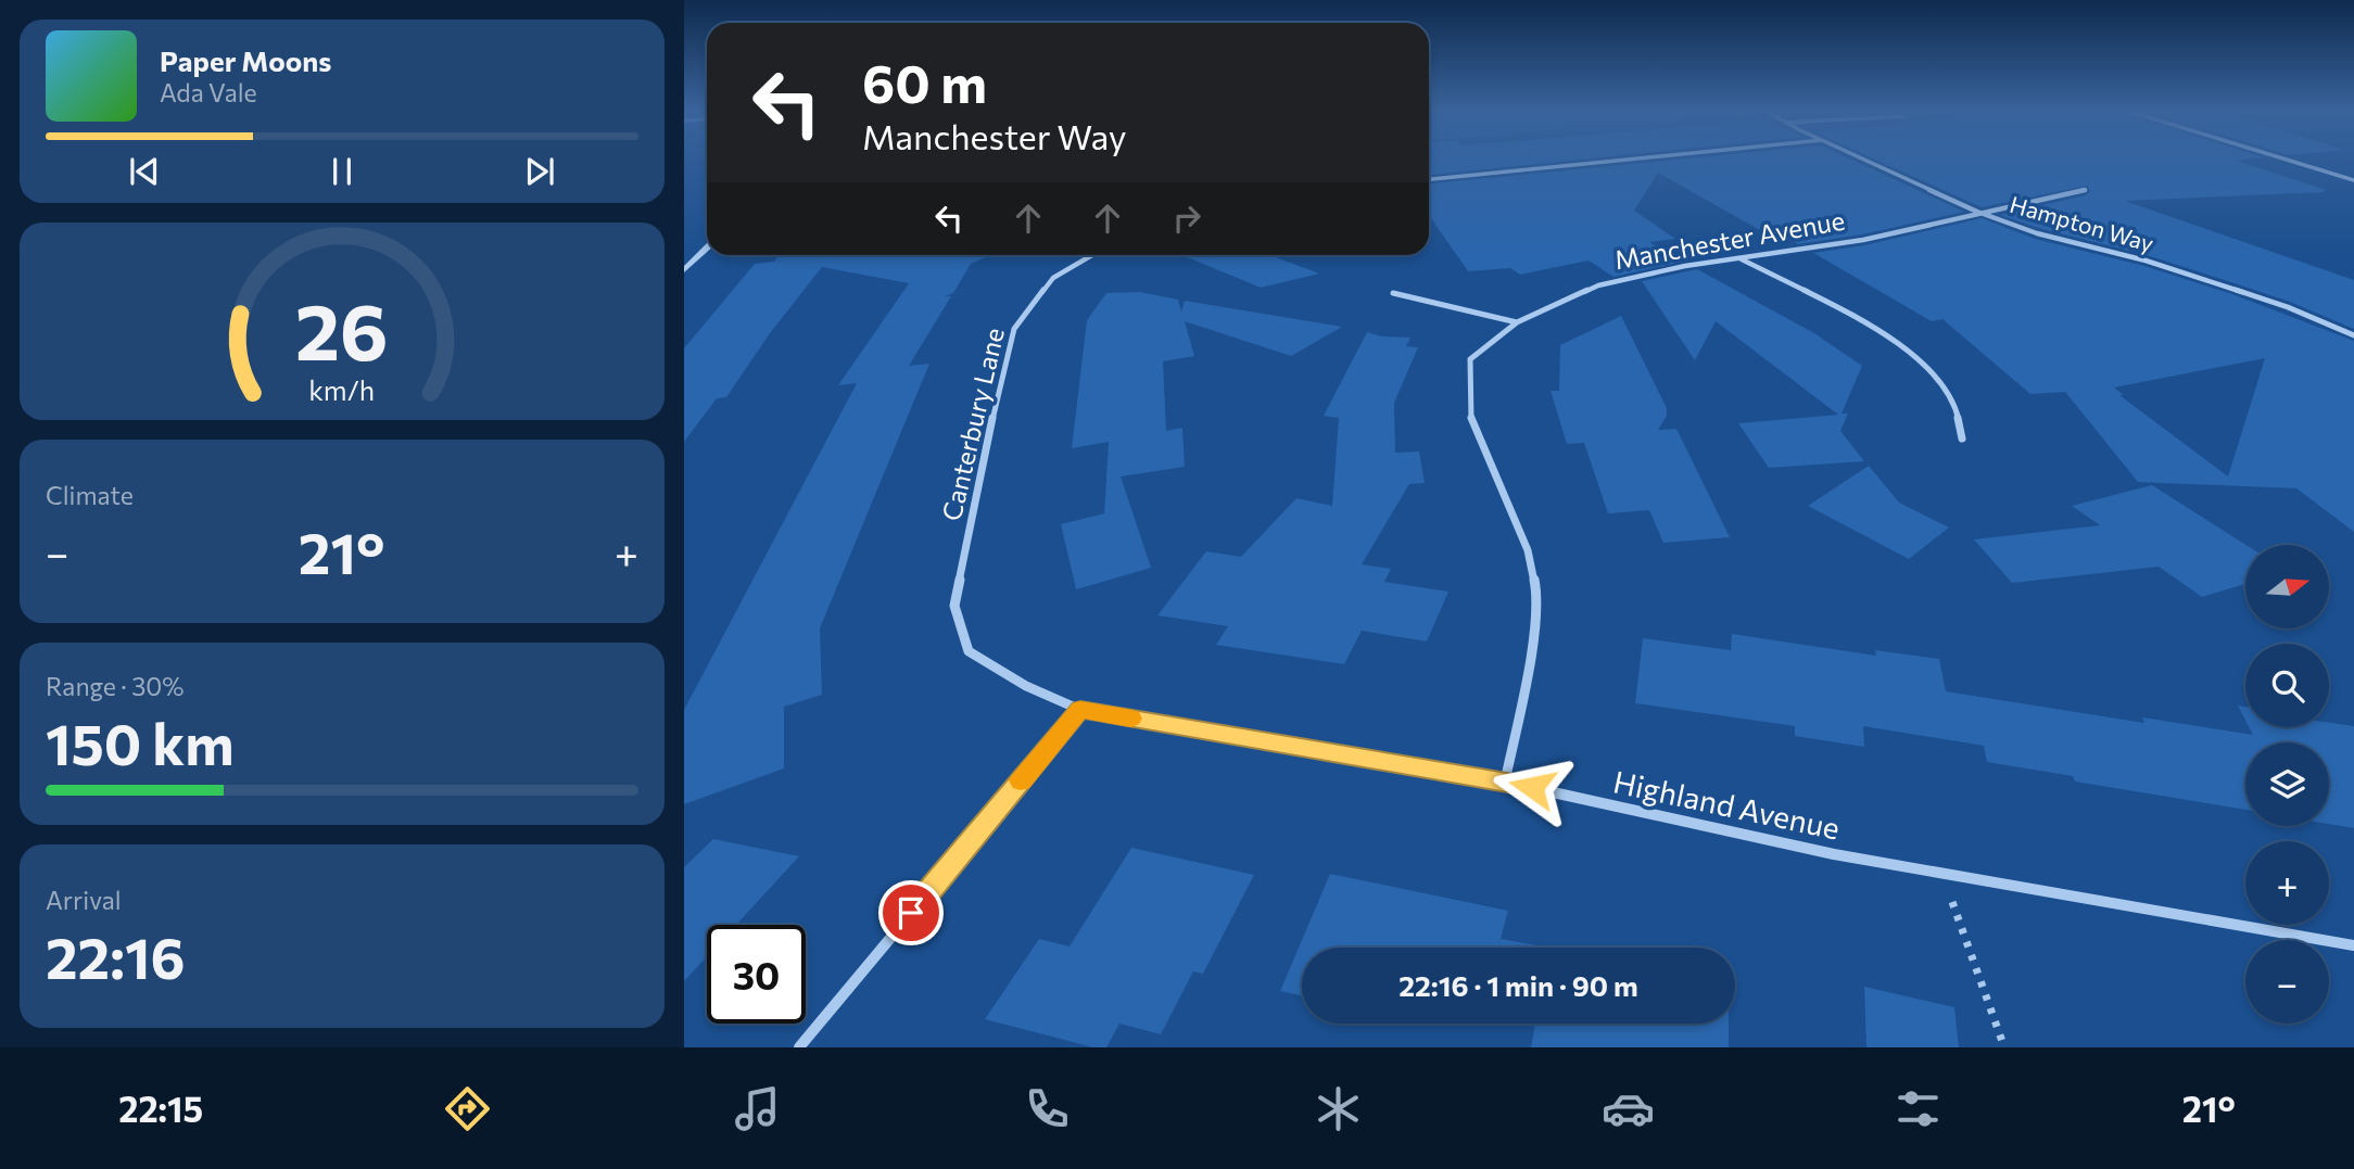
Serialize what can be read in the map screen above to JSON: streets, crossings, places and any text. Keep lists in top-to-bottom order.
{
  "streets": {
    "street": [
      "Hampton Way",
      "Manchester Avenue",
      "Canterbury Lane",
      "Highland Avenue"
    ]
  },
  "crossings": [
    ["Hampton Way", "Manchester Avenue"],
    ["Manchester Avenue", "Highland Avenue"],
    ["Canterbury Lane", "Highland Avenue"]
  ],
  "north": "right",
  "page": {
    "turn": ["60 m", "Manchester Way"],
    "song": ["Paper Moons", "Ada Vale"],
    "tile": [
      "Climate",
      ["Range · 30%", "150 km"],
      ["Arrival", "22:16"]
    ],
    "heat": ["−", "21°", "+"],
    "map_buttons": ["+", "−"],
    "limit": "30",
    "trip": "22:16 · 1 min · 90 m",
    "tabs": ["22:15", "21°"],
    "gauge": ["26", "km/h"]
  }
}
